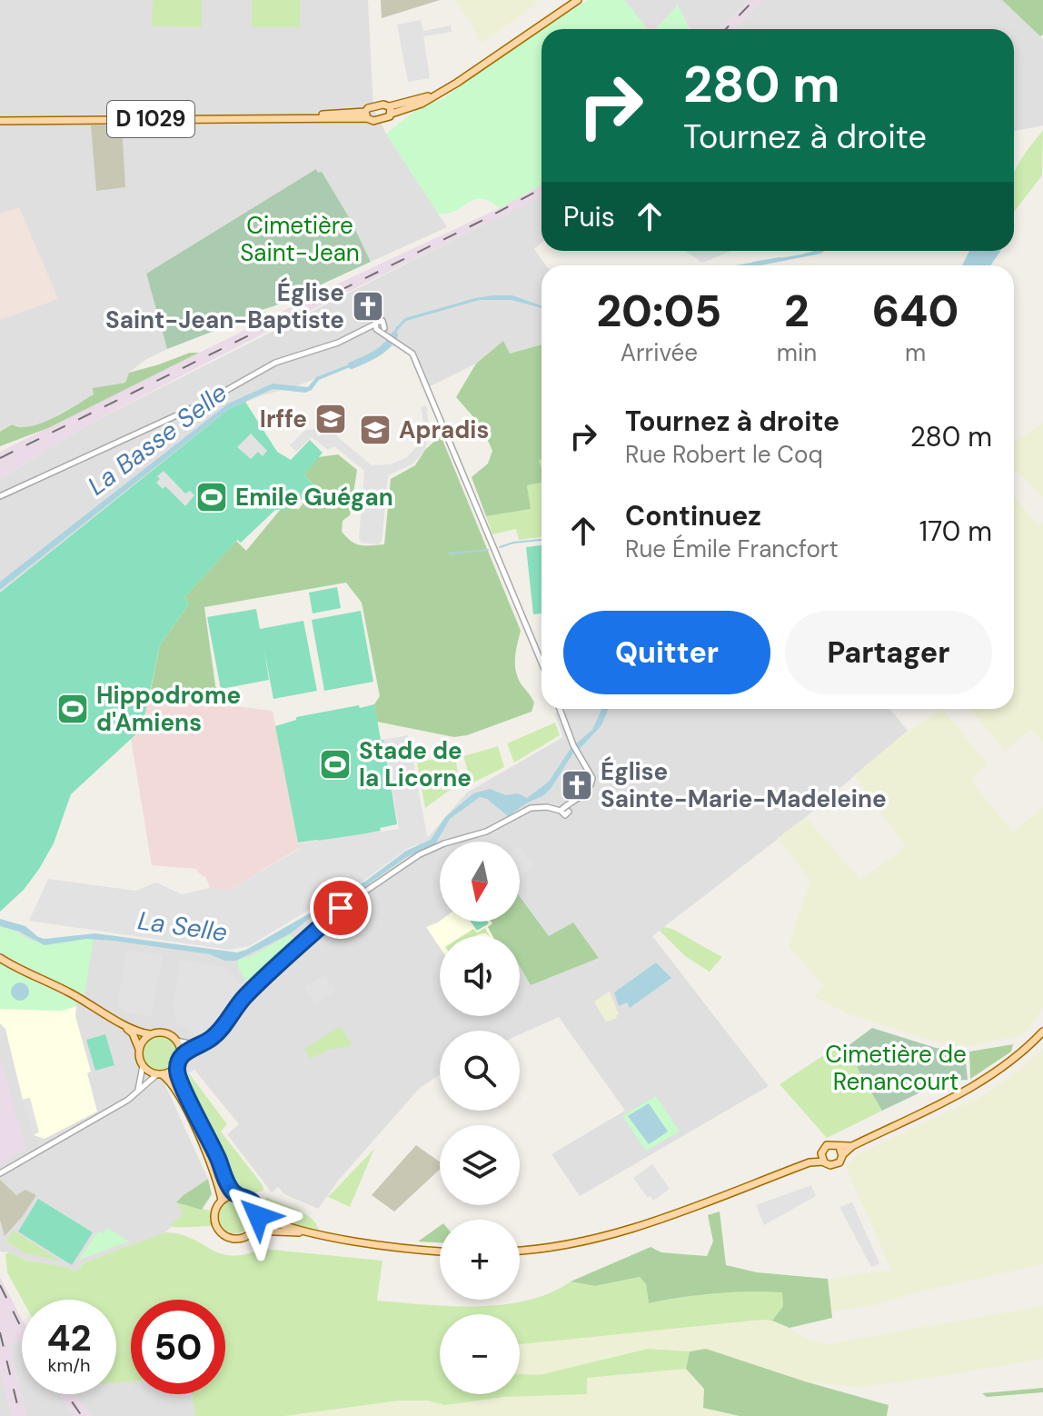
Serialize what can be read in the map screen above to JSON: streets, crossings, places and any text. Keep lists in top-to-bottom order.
{
  "streets": {
    "main road": ["D 1029"]
  },
  "water": ["La Basse Selle", "La Selle"],
  "parks": ["Cimetière Saint-Jean", "Cimetière de Renancourt"],
  "places": {
    "church": ["Église Saint-Jean-Baptiste", "Église Sainte-Marie-Madeleine"],
    "school or university": ["Irffe", "Apradis"],
    "sports": ["Emile Guégan", "Hippodrome d'Amiens", "Stade de la Licorne"]
  },
  "north": "bottom",
  "page": {
    "turn": ["280 m", "Tournez à droite"],
    "then": "Puis",
    "eta": [
      "20:05",
      "Arrivée",
      "2",
      "min",
      "640",
      "m"
    ],
    "list": [
      {
        "name": "Tournez à droite",
        "note": "Rue Robert le Coq",
        "value": "280 m"
      },
      {
        "name": "Continuez",
        "note": "Rue Émile Francfort",
        "value": "170 m"
      }
    ],
    "buttons": ["Quitter", "Partager"],
    "map_buttons": ["+", "−"],
    "speed": "42 km/h",
    "limit": "50"
  }
}
